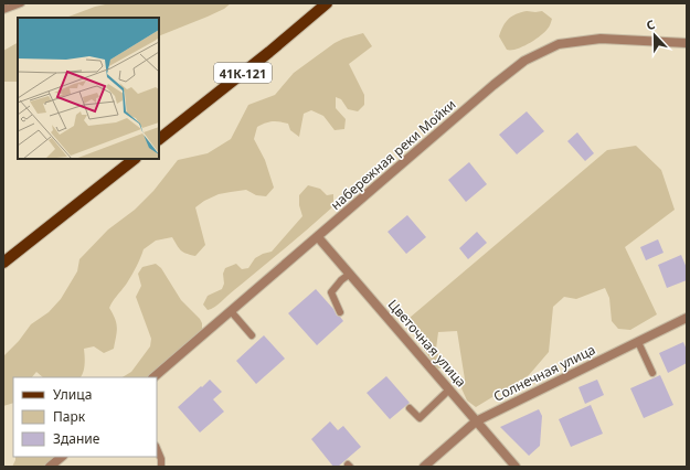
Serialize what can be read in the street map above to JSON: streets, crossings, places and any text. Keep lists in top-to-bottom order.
{
  "streets": {
    "main road": ["41К-121"],
    "street": ["набережная реки Мойки", "Цветочная улица", "Солнечная улица"]
  },
  "crossings": [
    ["набережная реки Мойки", "Цветочная улица"],
    ["Цветочная улица", "Солнечная улица"]
  ],
  "legend": ["Улица", "Парк", "Здание"],
  "north": "top"
}
